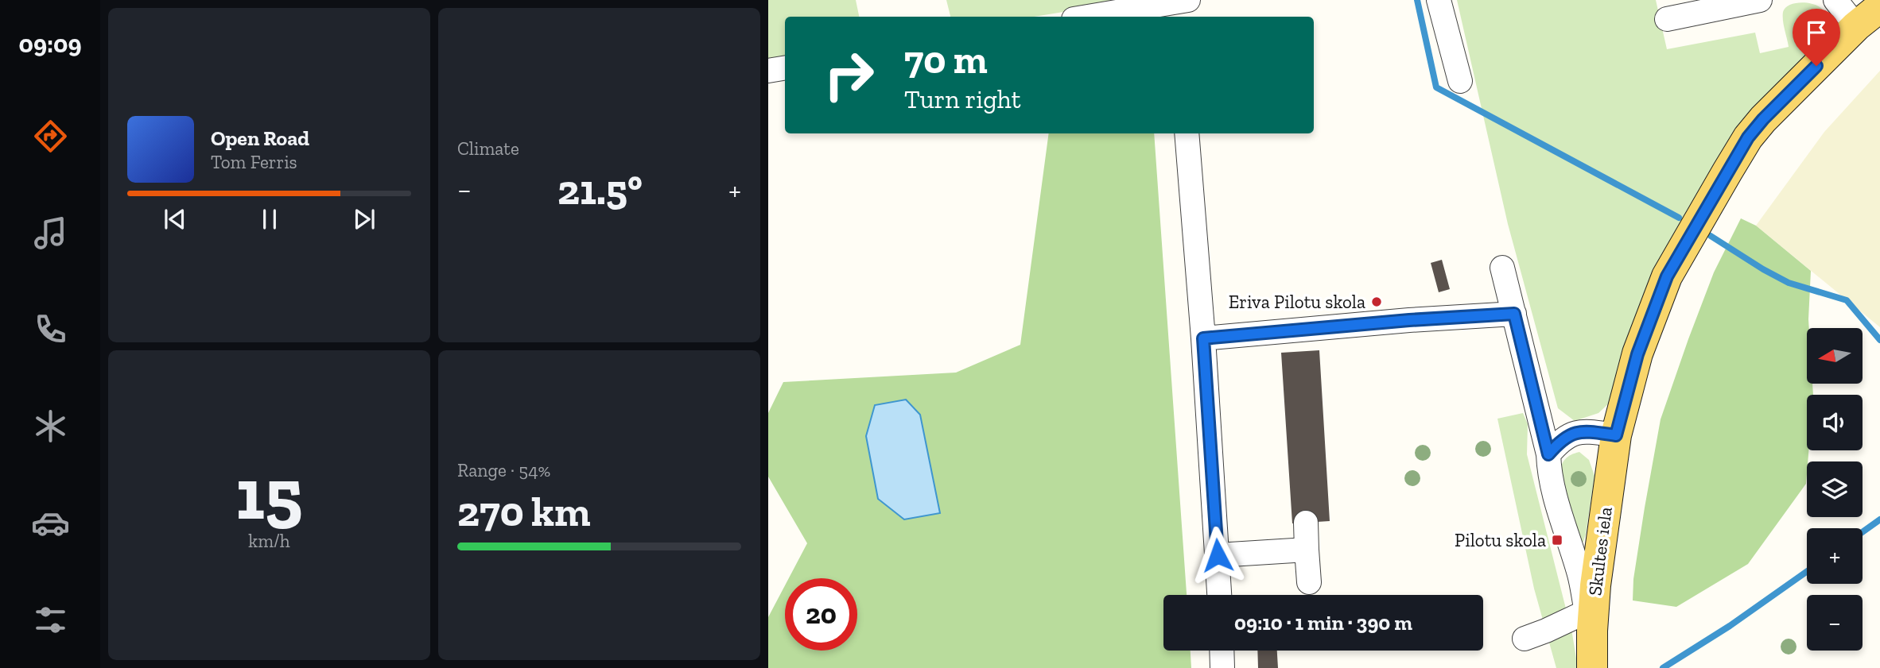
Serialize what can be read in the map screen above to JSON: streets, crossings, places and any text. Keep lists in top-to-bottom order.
{
  "streets": {
    "main road": ["Skultes iela"]
  },
  "places": {
    "other": ["Eriva Pilotu skola"],
    "transit": ["Pilotu skola"]
  },
  "north": "left",
  "page": {
    "tabs": "09:09",
    "tile": [
      "Climate",
      ["15", "km/h"],
      ["Range · 54%", "270 km"]
    ],
    "turn": ["70 m", "Turn right"],
    "song": ["Open Road", "Tom Ferris"],
    "heat": ["−", "21.5°", "+"],
    "map_buttons": ["+", "−"],
    "limit": "20",
    "trip": "09:10 · 1 min · 390 m"
  }
}
